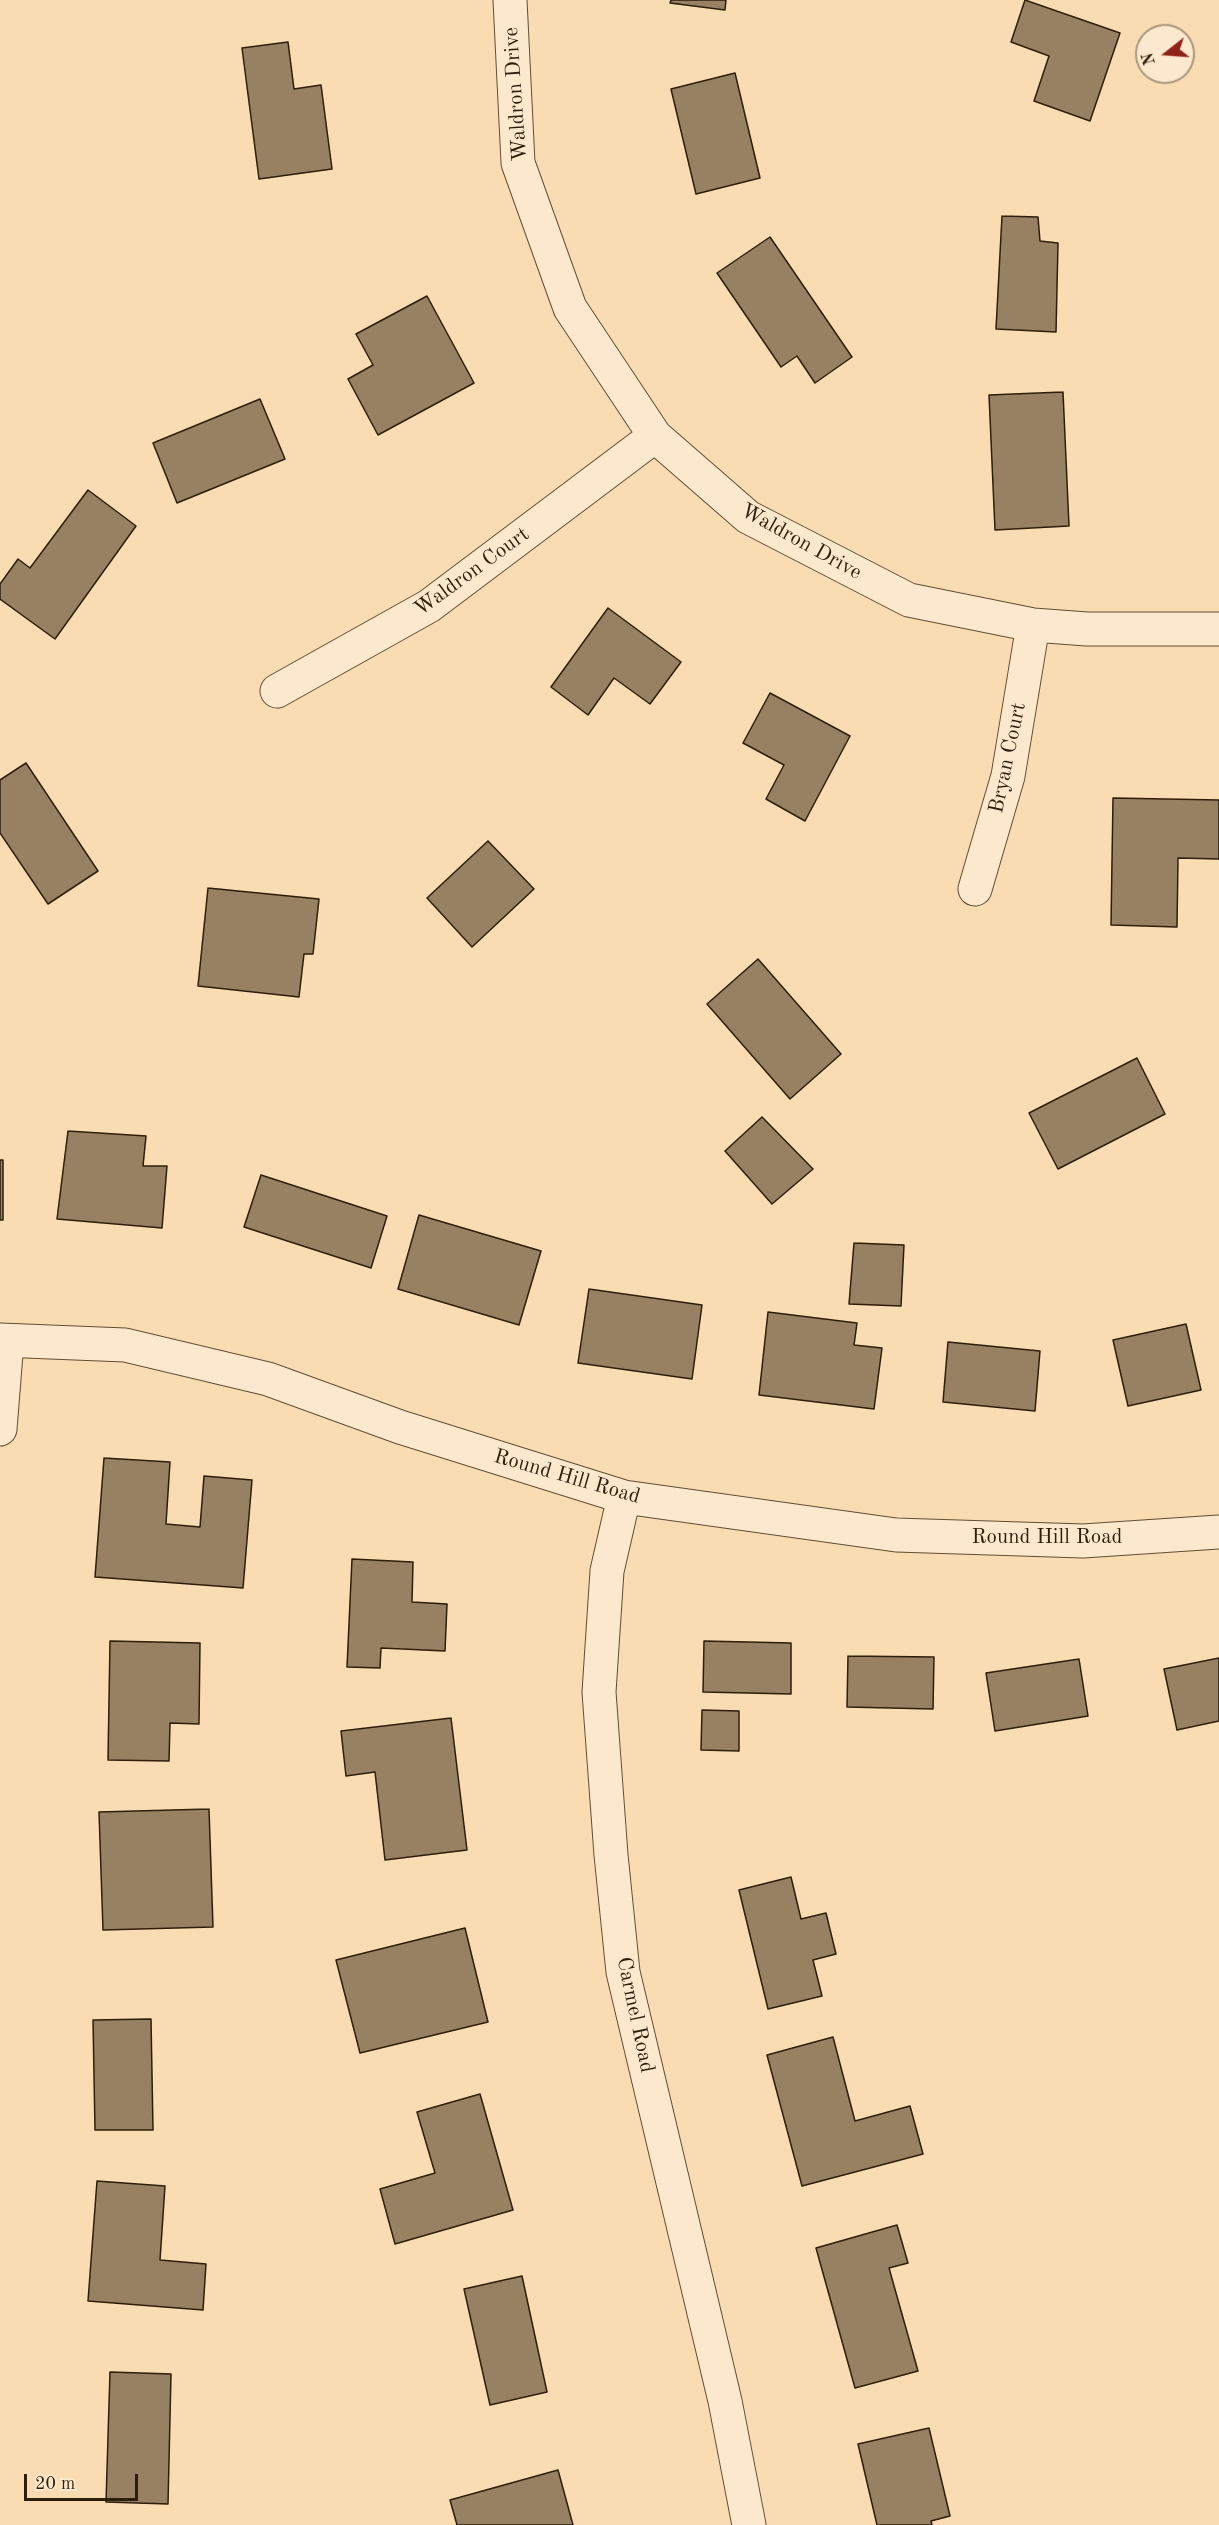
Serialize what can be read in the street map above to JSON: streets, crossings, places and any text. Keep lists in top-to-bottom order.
{
  "streets": {
    "street": [
      "Waldron Drive",
      "Waldron Court",
      "Bryan Court",
      "Round Hill Road",
      "Carmel Road"
    ]
  },
  "crossings": [
    ["Waldron Drive", "Waldron Court"],
    ["Waldron Drive", "Bryan Court"],
    ["Round Hill Road", "Carmel Road"]
  ],
  "scale_bar": "20 m",
  "north": "left"
}
